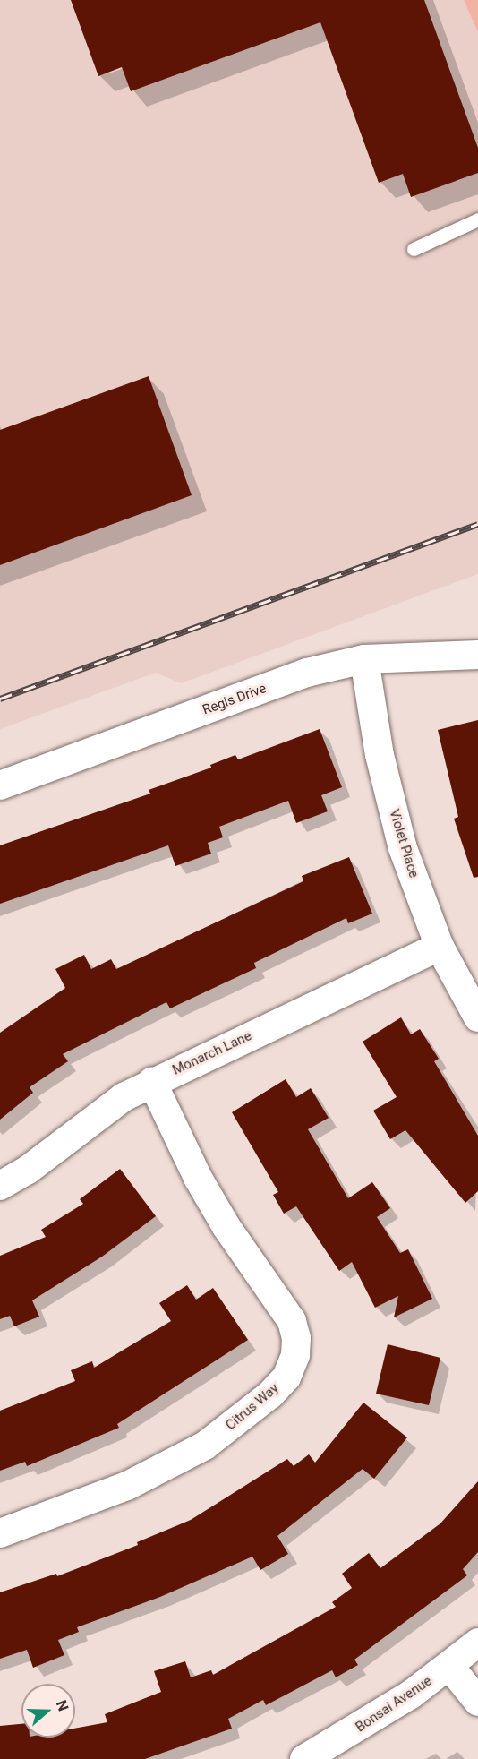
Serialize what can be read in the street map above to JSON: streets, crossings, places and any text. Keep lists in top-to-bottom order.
{
  "streets": {
    "street": [
      "Regis Drive",
      "Violet Place",
      "Monarch Lane",
      "Citrus Way",
      "Bonsai Avenue"
    ]
  },
  "crossings": [
    ["Regis Drive", "Violet Place"],
    ["Violet Place", "Monarch Lane"],
    ["Monarch Lane", "Citrus Way"]
  ],
  "north": "right"
}
